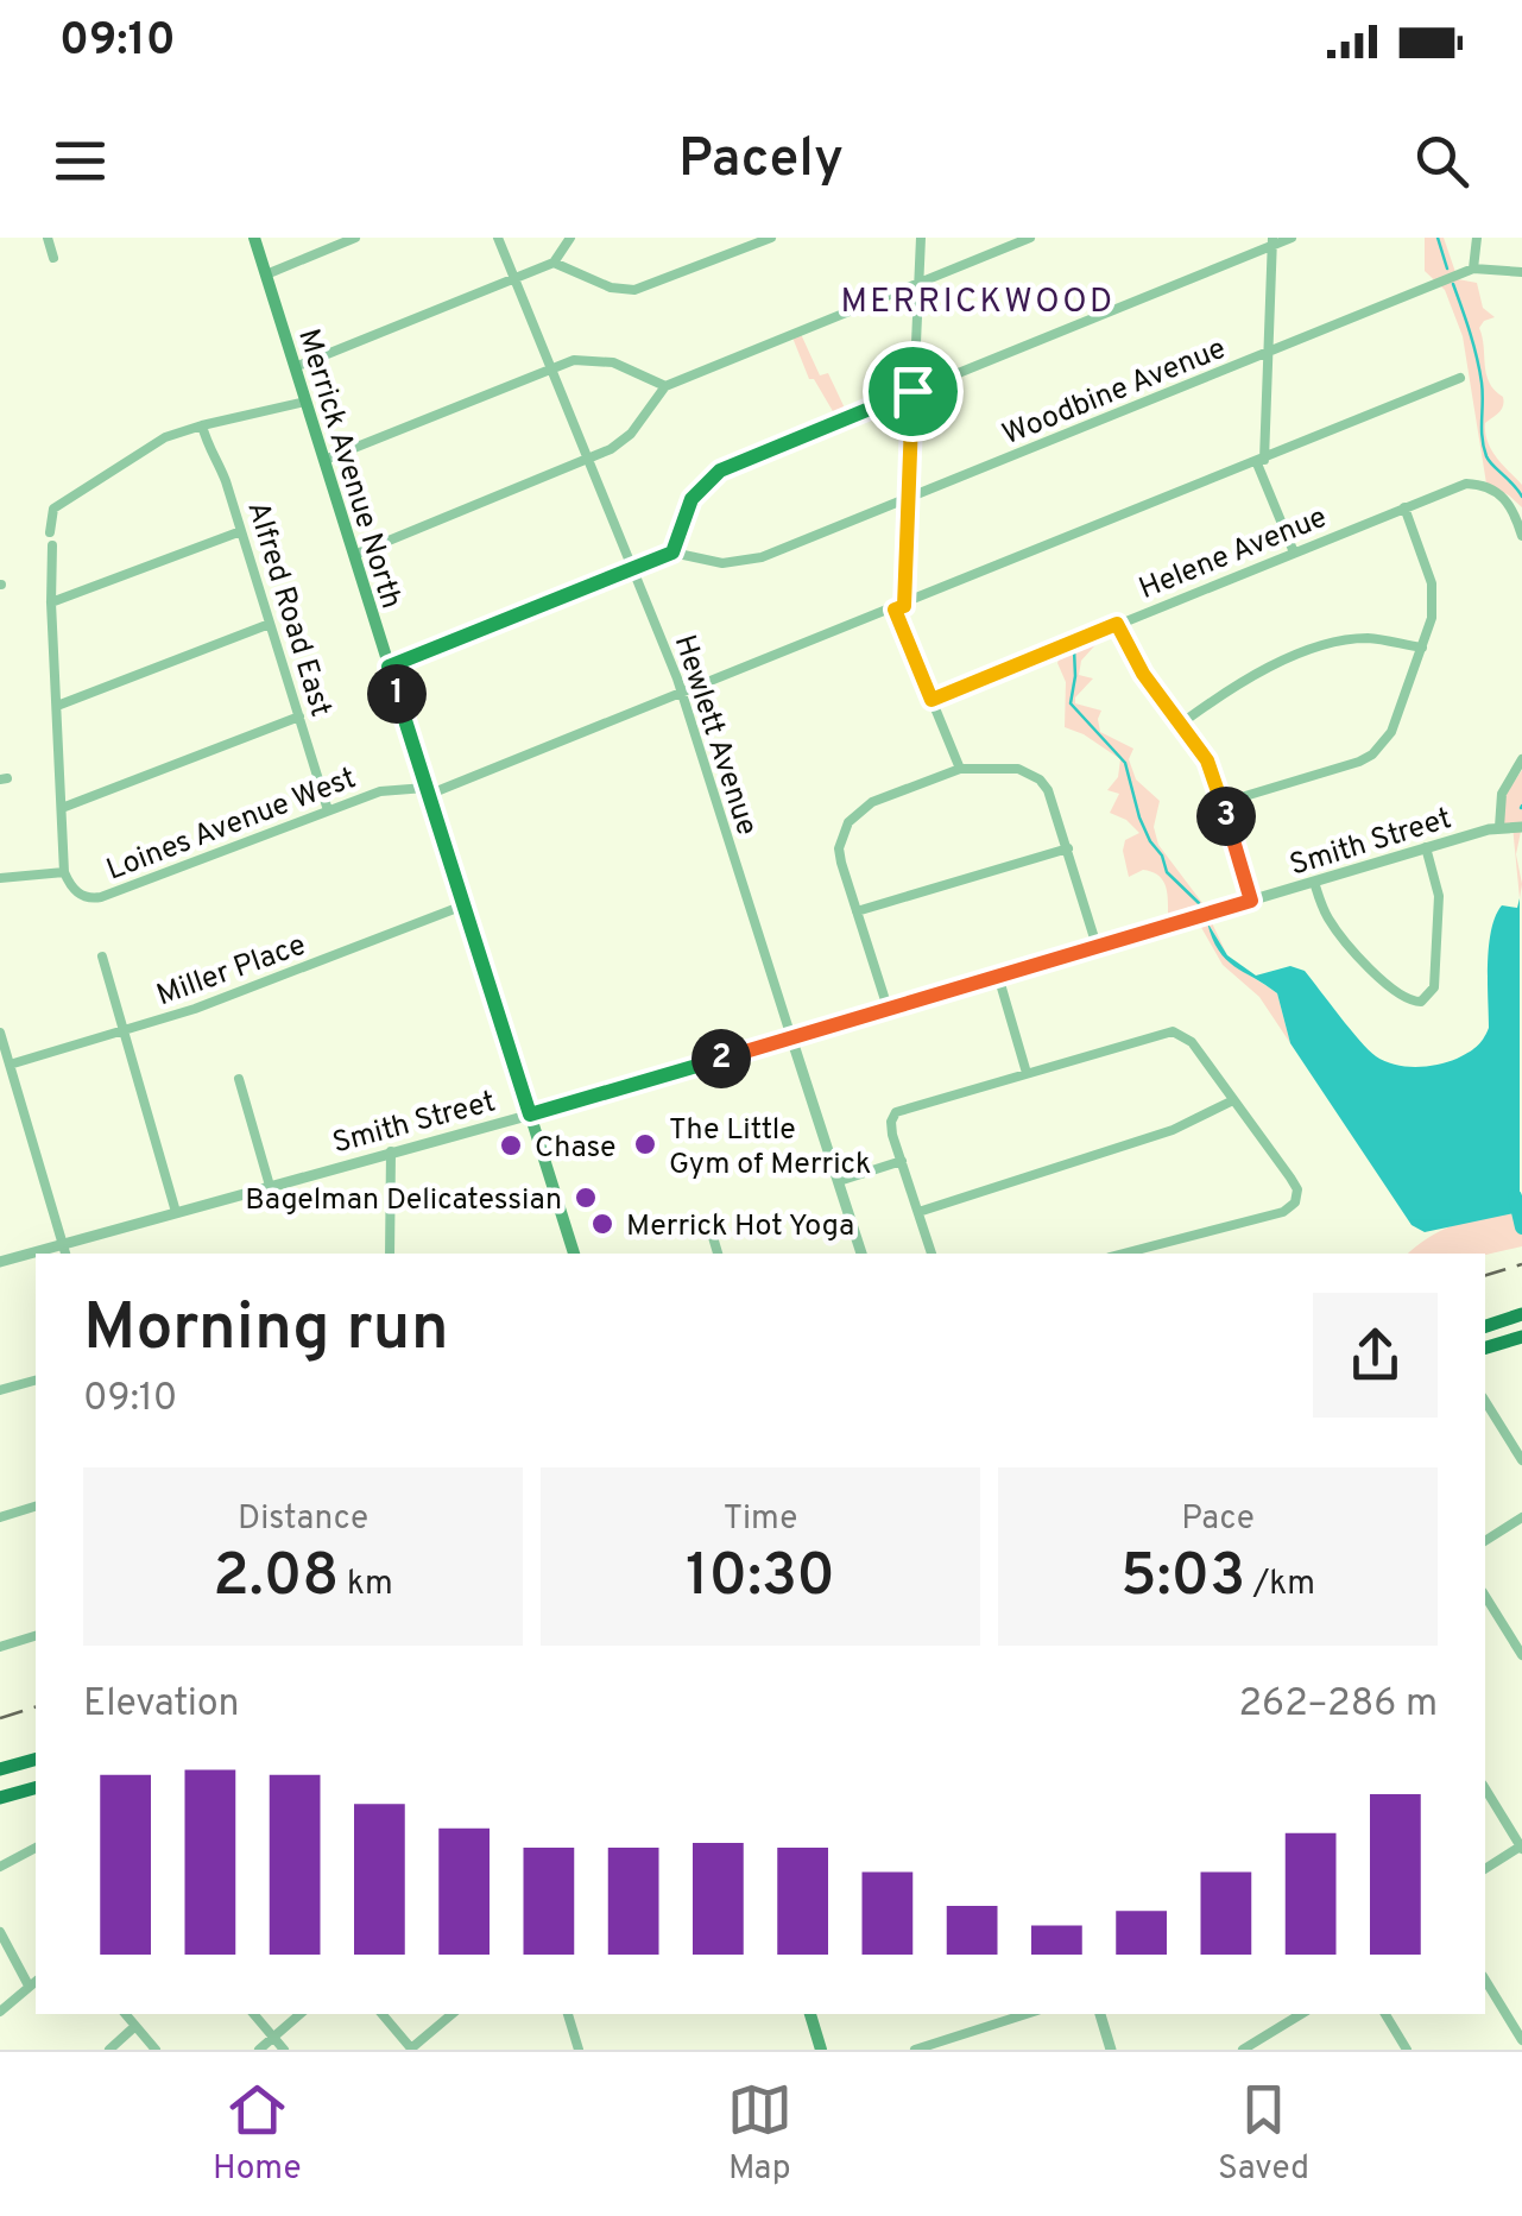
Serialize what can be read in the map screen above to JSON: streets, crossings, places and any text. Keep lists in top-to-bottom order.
{
  "streets": {
    "main road": ["Merrick Avenue North"],
    "street": [
      "Woodbine Avenue",
      "Helene Avenue",
      "Alfred Road East",
      "Hewlett Avenue",
      "Loines Avenue West",
      "Smith Street",
      "Miller Place"
    ]
  },
  "crossings": [
    ["Merrick Avenue North", "Loines Avenue West"],
    ["Merrick Avenue North", "Smith Street"],
    ["Merrick Avenue North", "Miller Place"],
    ["Alfred Road East", "Loines Avenue West"],
    ["Hewlett Avenue", "Loines Avenue West"],
    ["Hewlett Avenue", "Smith Street"]
  ],
  "districts": ["MERRICKWOOD"],
  "places": [
    "The Little Gym of Merrick",
    "Chase",
    "Bagelman Delicatessian",
    "Merrick Hot Yoga"
  ],
  "page": {
    "status": "09:10",
    "header": "Pacely",
    "pins": ["1", "3", "2"],
    "heading": ["Morning run", "09:10"],
    "stats": [
      ["Distance", "2.08 km"],
      ["Time", "10:30"],
      ["Pace", "5:03 /km"]
    ],
    "chart": ["Elevation", "262–286 m"],
    "tabs": ["Home", "Map", "Saved"]
  }
}
